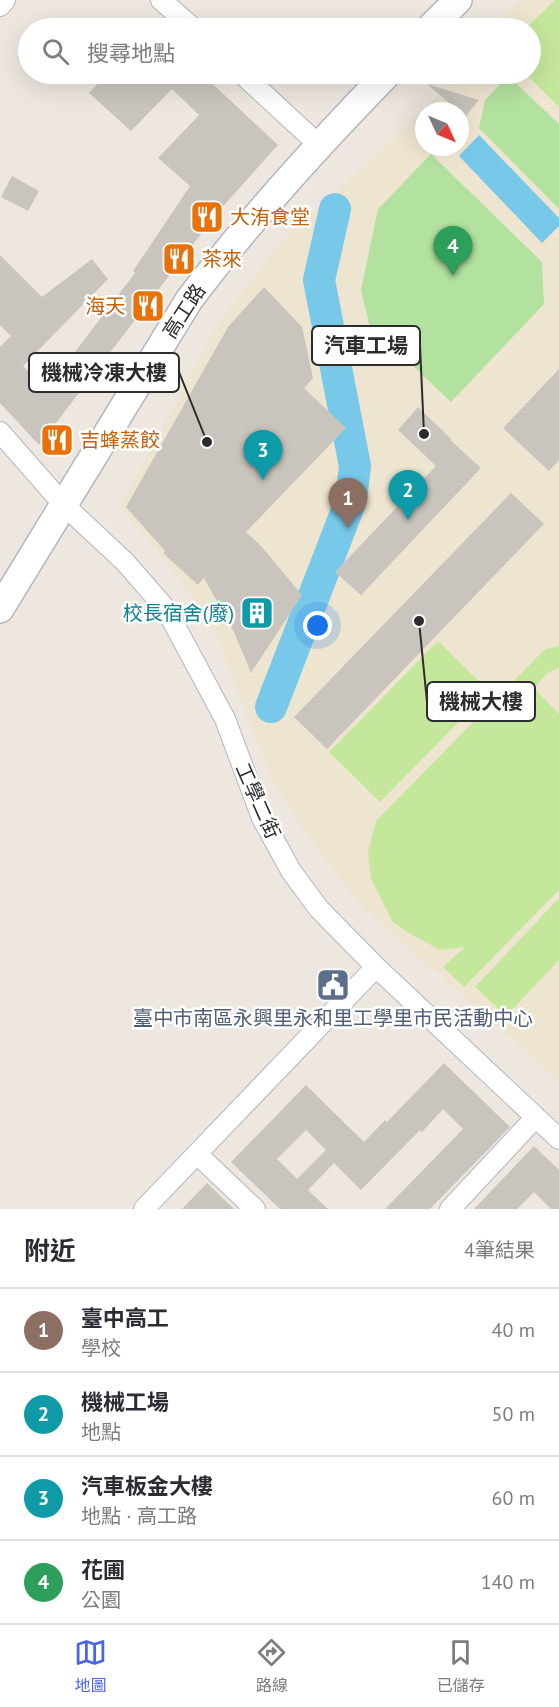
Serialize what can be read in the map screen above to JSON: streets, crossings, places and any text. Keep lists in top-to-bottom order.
{
  "streets": {
    "street": ["高工路", "工學二街"]
  },
  "crossings": [
    ["高工路", "工學二街"]
  ],
  "places": {
    "restaurant": [
      "大洧食堂",
      "茶來",
      "海天",
      "吉蜂蒸餃"
    ],
    "other": ["汽車工場", "機械冷凍大樓", "機械大樓"],
    "building": ["校長宿舍(廢)"],
    "public building": ["臺中市南區永興里永和里工學里市民活動中心"]
  },
  "north": "bottom right",
  "page": {
    "search": "搜尋地點",
    "pins": [
      "4",
      "3",
      "2",
      "1"
    ],
    "heading": ["附近", "4筆結果"],
    "list": [
      {
        "mark": "1",
        "name": "臺中高工",
        "note": "學校",
        "value": "40 m"
      },
      {
        "mark": "2",
        "name": "機械工場",
        "note": "地點",
        "value": "50 m"
      },
      {
        "mark": "3",
        "name": "汽車板金大樓",
        "note": "地點 · 高工路",
        "value": "60 m"
      },
      {
        "mark": "4",
        "name": "花圃",
        "note": "公園",
        "value": "140 m"
      }
    ],
    "nav": ["地圖", "路線", "已儲存"]
  }
}
